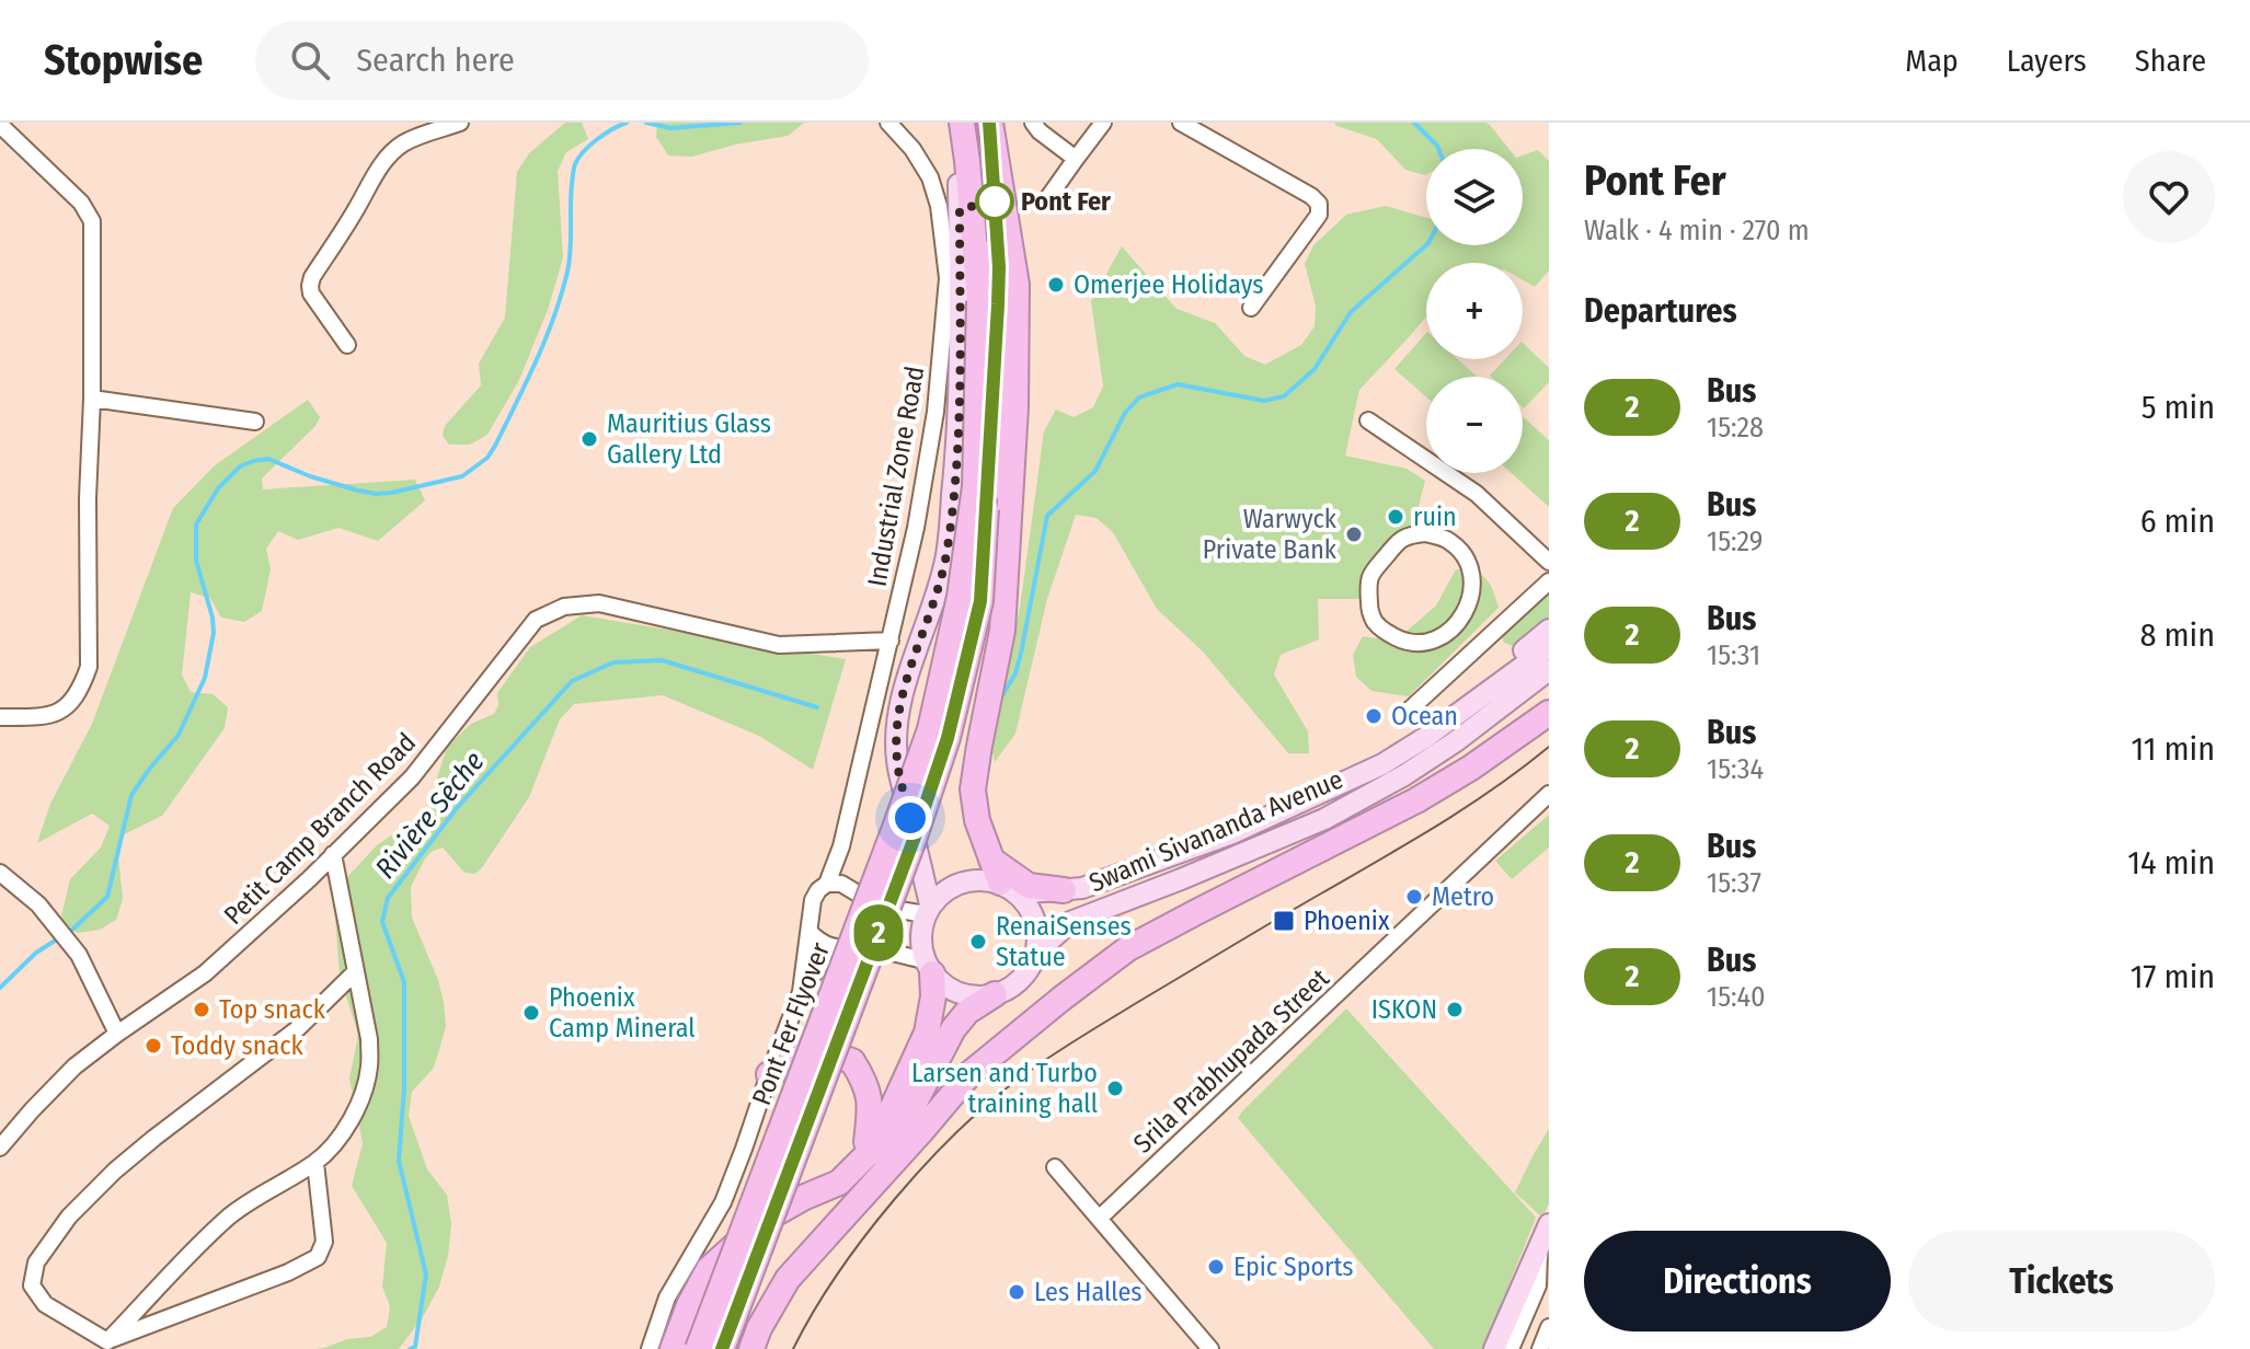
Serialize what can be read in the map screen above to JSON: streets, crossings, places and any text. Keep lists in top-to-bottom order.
{
  "streets": {
    "highway": ["Pont Fer Flyover"],
    "main road": ["Swami Sivananda Avenue"],
    "street": ["Industrial Zone Road", "Petit Camp Branch Road", "Srila Prabhupada Street"]
  },
  "crossings": [
    ["Industrial Zone Road", "Petit Camp Branch Road"]
  ],
  "water": ["Rivière Sèche"],
  "places": {
    "other": [
      "Pont Fer",
      "Omerjee Holidays",
      "Mauritius Glass Gallery Ltd",
      "ruin",
      "Warwyck Private Bank",
      "Ocean",
      "Metro",
      "RenaiSenses Statue",
      "Top snack",
      "ISKON",
      "Phoenix Camp Mineral",
      "Toddy snack",
      "Larsen and Turbo training hall",
      "Epic Sports",
      "Les Halles"
    ],
    "transit": ["Phoenix"]
  },
  "lines": ["bus line 2"],
  "page": {
    "header": "Stopwise",
    "search": "Search here",
    "nav": ["Map", "Layers", "Share"],
    "on_map": "2",
    "heading": [
      ["Pont Fer", "Walk · 4 min · 270 m"],
      "Departures"
    ],
    "map_buttons": ["+", "−"],
    "list": [
      {
        "mark": "2",
        "name": "Bus",
        "note": "15:28",
        "value": "5 min"
      },
      {
        "mark": "2",
        "name": "Bus",
        "note": "15:29",
        "value": "6 min"
      },
      {
        "mark": "2",
        "name": "Bus",
        "note": "15:31",
        "value": "8 min"
      },
      {
        "mark": "2",
        "name": "Bus",
        "note": "15:34",
        "value": "11 min"
      },
      {
        "mark": "2",
        "name": "Bus",
        "note": "15:37",
        "value": "14 min"
      },
      {
        "mark": "2",
        "name": "Bus",
        "note": "15:40",
        "value": "17 min"
      }
    ],
    "buttons": ["Directions", "Tickets"]
  }
}
